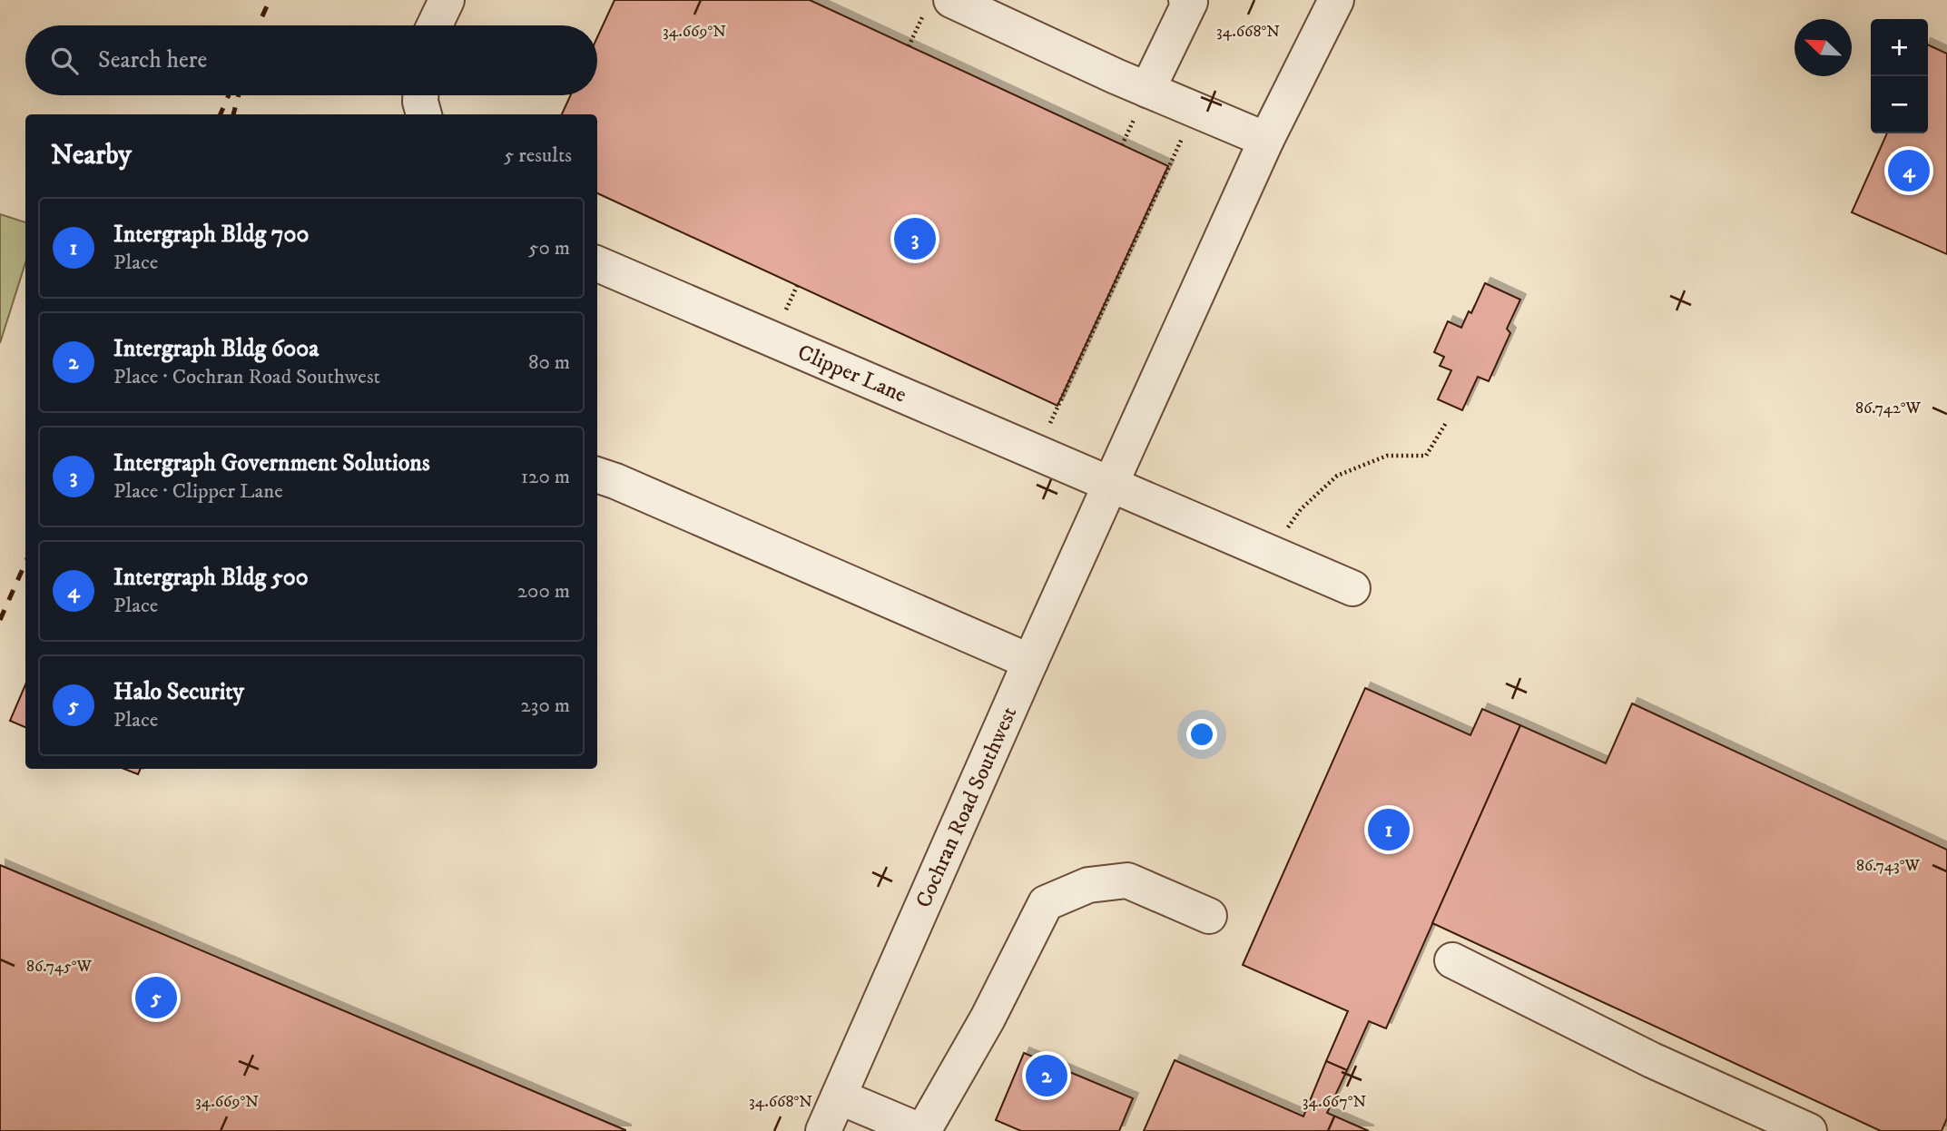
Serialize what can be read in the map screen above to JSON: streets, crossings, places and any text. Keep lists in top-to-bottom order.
{
  "streets": {
    "street": ["Clipper Lane", "Cochran Road Southwest"]
  },
  "crossings": [
    ["Clipper Lane", "Cochran Road Southwest"]
  ],
  "north": "top left",
  "page": {
    "map_buttons": ["+", "−"],
    "search": "Search here",
    "heading": ["Nearby", "5 results"],
    "pins": [
      "4",
      "3",
      "1",
      "5",
      "2"
    ],
    "list": [
      {
        "mark": "1",
        "name": "Intergraph Bldg 700",
        "note": "Place",
        "value": "50 m"
      },
      {
        "mark": "2",
        "name": "Intergraph Bldg 600a",
        "note": "Place · Cochran Road Southwest",
        "value": "80 m"
      },
      {
        "mark": "3",
        "name": "Intergraph Government Solutions",
        "note": "Place · Clipper Lane",
        "value": "120 m"
      },
      {
        "mark": "4",
        "name": "Intergraph Bldg 500",
        "note": "Place",
        "value": "200 m"
      },
      {
        "mark": "5",
        "name": "Halo Security",
        "note": "Place",
        "value": "230 m"
      }
    ]
  },
  "coordinates": [
    "34.669°N",
    "34.668°N",
    "86.742°W",
    "86.743°W",
    "86.745°W",
    "34.667°N"
  ]
}
